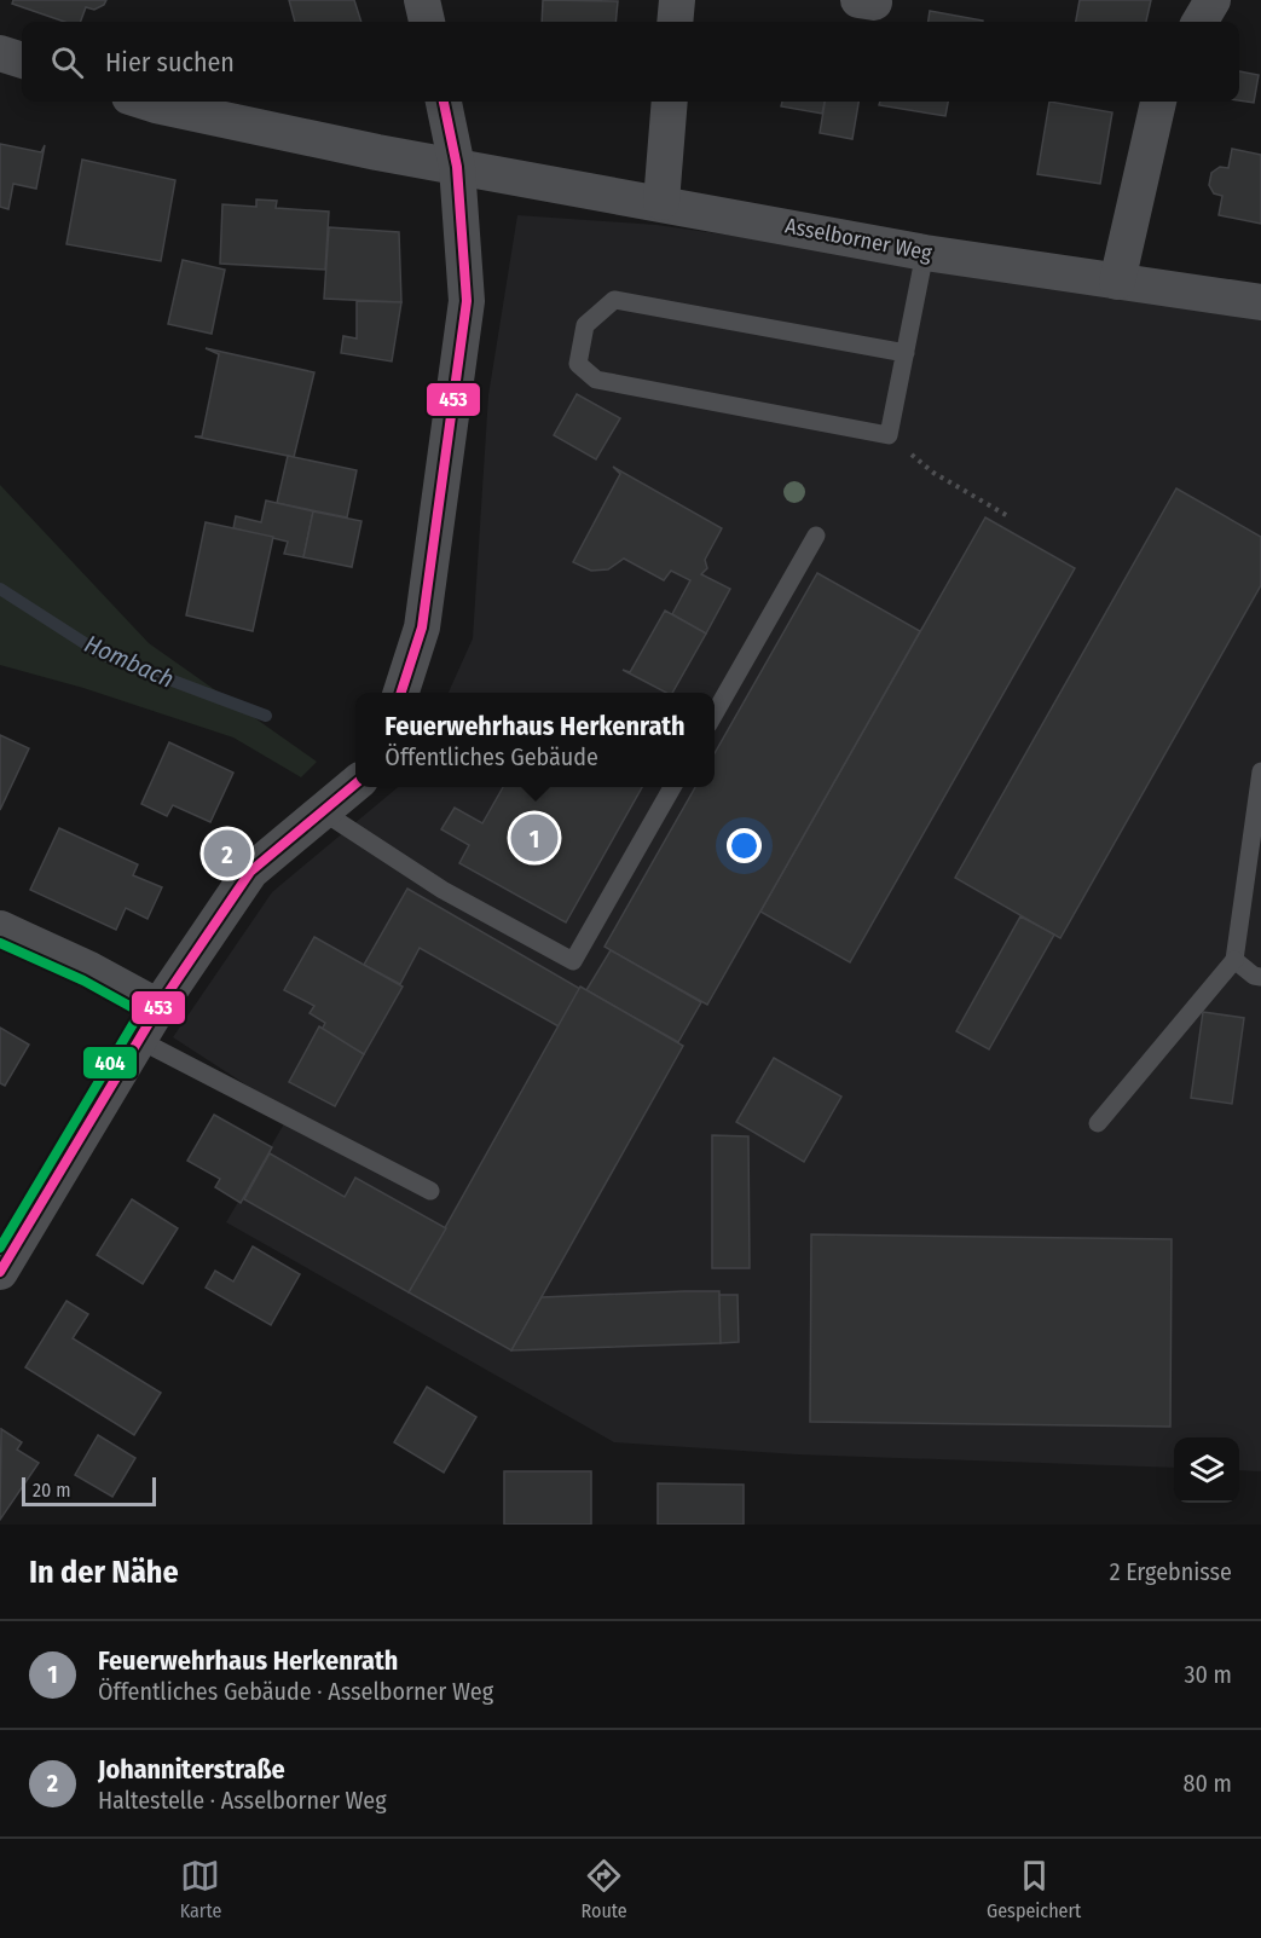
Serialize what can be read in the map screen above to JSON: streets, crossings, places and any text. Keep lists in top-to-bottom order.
{
  "streets": {
    "street": ["Asselborner Weg"]
  },
  "water": ["Hombach"],
  "lines": ["transit line 453", "transit line 404"],
  "scale_bar": "20 m",
  "page": {
    "search": "Hier suchen",
    "popup": ["Feuerwehrhaus Herkenrath", "Öffentliches Gebäude"],
    "pins": ["1", "2"],
    "scale": "20 m",
    "heading": ["In der Nähe", "2 Ergebnisse"],
    "list": [
      {
        "mark": "1",
        "name": "Feuerwehrhaus Herkenrath",
        "note": "Öffentliches Gebäude · Asselborner Weg",
        "value": "30 m"
      },
      {
        "mark": "2",
        "name": "Johanniterstraße",
        "note": "Haltestelle · Asselborner Weg",
        "value": "80 m"
      }
    ],
    "nav": ["Karte", "Route", "Gespeichert"]
  }
}
